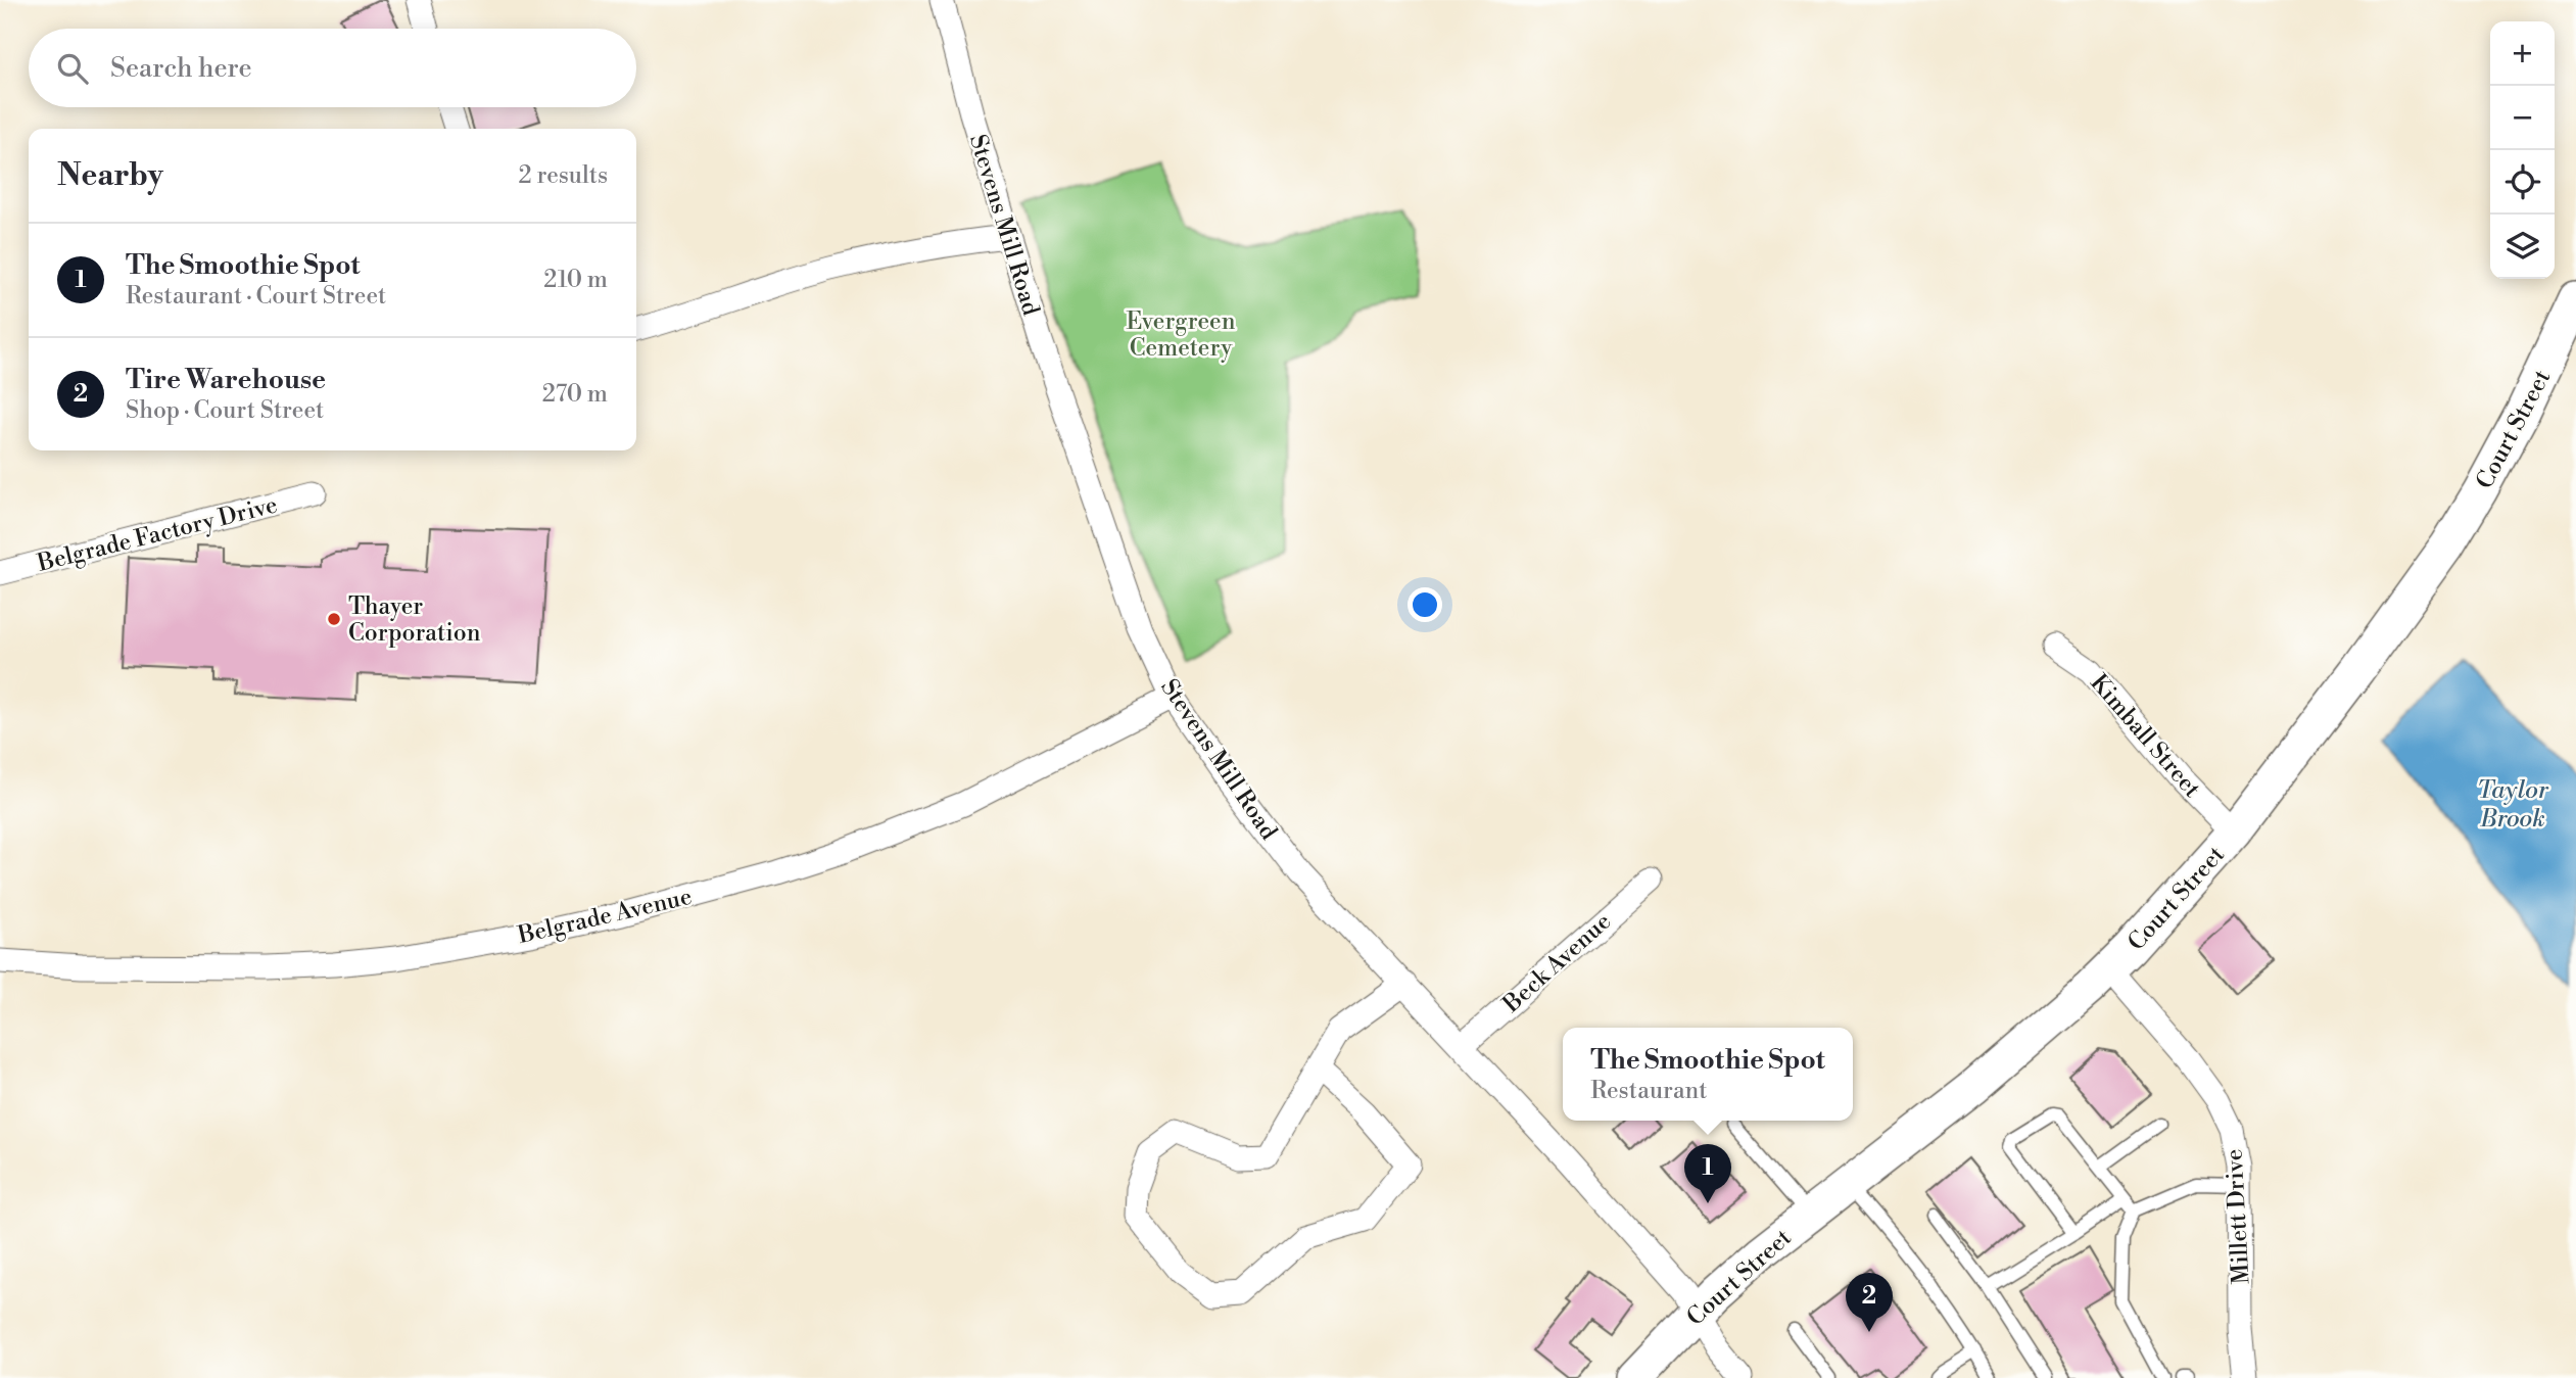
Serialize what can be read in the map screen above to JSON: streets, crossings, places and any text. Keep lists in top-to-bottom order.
{
  "streets": {
    "main road": ["Court Street"],
    "street": [
      "Stevens Mill Road",
      "Belgrade Factory Drive",
      "Kimball Street",
      "Belgrade Avenue",
      "Beck Avenue",
      "Millett Drive"
    ]
  },
  "crossings": [
    ["Stevens Mill Road", "Court Street"],
    ["Stevens Mill Road", "Belgrade Avenue"],
    ["Stevens Mill Road", "Beck Avenue"],
    ["Court Street", "Kimball Street"],
    ["Court Street", "Millett Drive"]
  ],
  "water": ["Taylor Brook"],
  "parks": ["Evergreen Cemetery"],
  "places": ["Thayer Corporation"],
  "page": {
    "map_buttons": ["+", "−"],
    "search": "Search here",
    "heading": ["Nearby", "2 results"],
    "list": [
      {
        "mark": "1",
        "name": "The Smoothie Spot",
        "note": "Restaurant · Court Street",
        "value": "210 m"
      },
      {
        "mark": "2",
        "name": "Tire Warehouse",
        "note": "Shop · Court Street",
        "value": "270 m"
      }
    ],
    "popup": ["The Smoothie Spot", "Restaurant"],
    "pins": ["1", "2"]
  }
}
